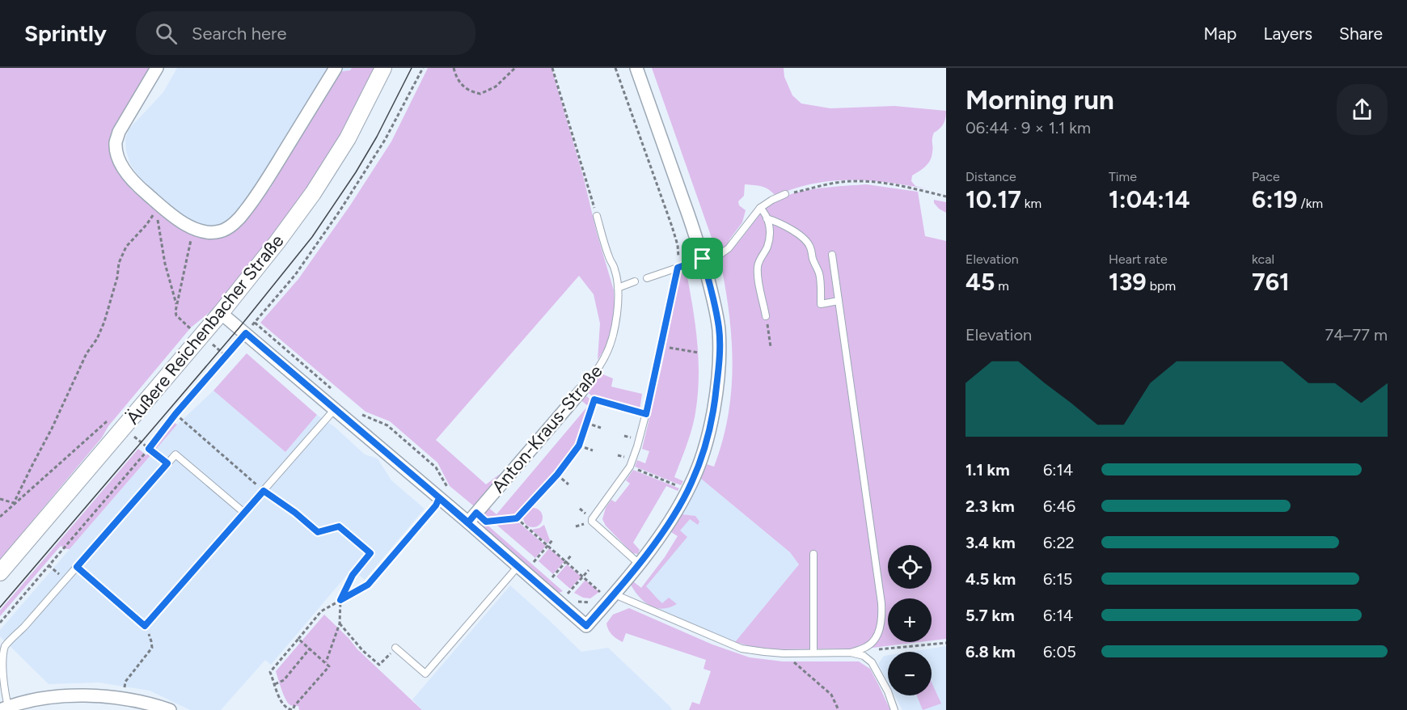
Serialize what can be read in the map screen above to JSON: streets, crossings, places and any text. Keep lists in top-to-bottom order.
{
  "streets": {
    "street": ["Äußere Reichenbacher Straße", "Anton-Kraus-Straße"]
  },
  "page": {
    "header": "Sprintly",
    "search": "Search here",
    "nav": ["Map", "Layers", "Share"],
    "heading": ["Morning run", "06:44 · 9 × 1.1 km"],
    "stats": [
      ["Distance", "10.17 km"],
      ["Time", "1:04:14"],
      ["Pace", "6:19 /km"],
      ["Elevation", "45 m"],
      ["Heart rate", "139 bpm"],
      ["kcal", "761"]
    ],
    "chart": ["Elevation", "74–77 m"],
    "list": [
      {
        "name": "1.1 km",
        "note": "6:14"
      },
      {
        "name": "2.3 km",
        "note": "6:46"
      },
      {
        "name": "3.4 km",
        "note": "6:22"
      },
      {
        "name": "4.5 km",
        "note": "6:15"
      },
      {
        "name": "5.7 km",
        "note": "6:14"
      },
      {
        "name": "6.8 km",
        "note": "6:05"
      }
    ],
    "map_buttons": ["+", "−"]
  }
}
